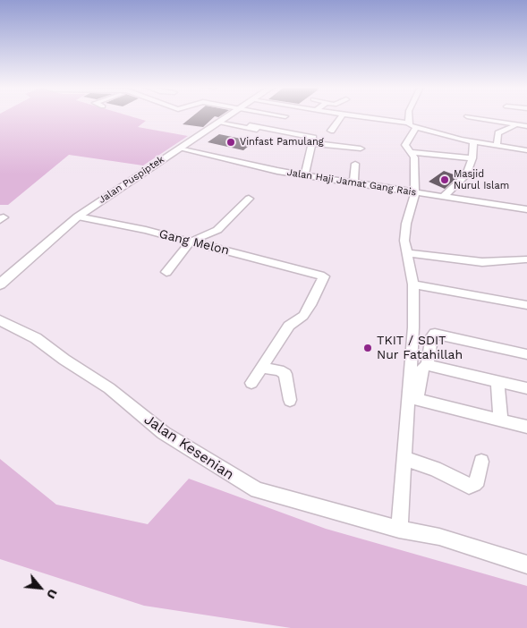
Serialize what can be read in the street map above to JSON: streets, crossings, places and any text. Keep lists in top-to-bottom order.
{
  "streets": {
    "main road": ["Jalan Puspiptek"],
    "street": ["Jalan Haji Jamat Gang Rais", "Gang Melon", "Jalan Kesenian"]
  },
  "crossings": [
    ["Jalan Puspiptek", "Jalan Haji Jamat Gang Rais"],
    ["Jalan Puspiptek", "Gang Melon"]
  ],
  "places": ["Vinfast Pamulang", "Masjid Nurul Islam", "TKIT / SDIT Nur Fatahillah"],
  "north": "bottom right"
}
